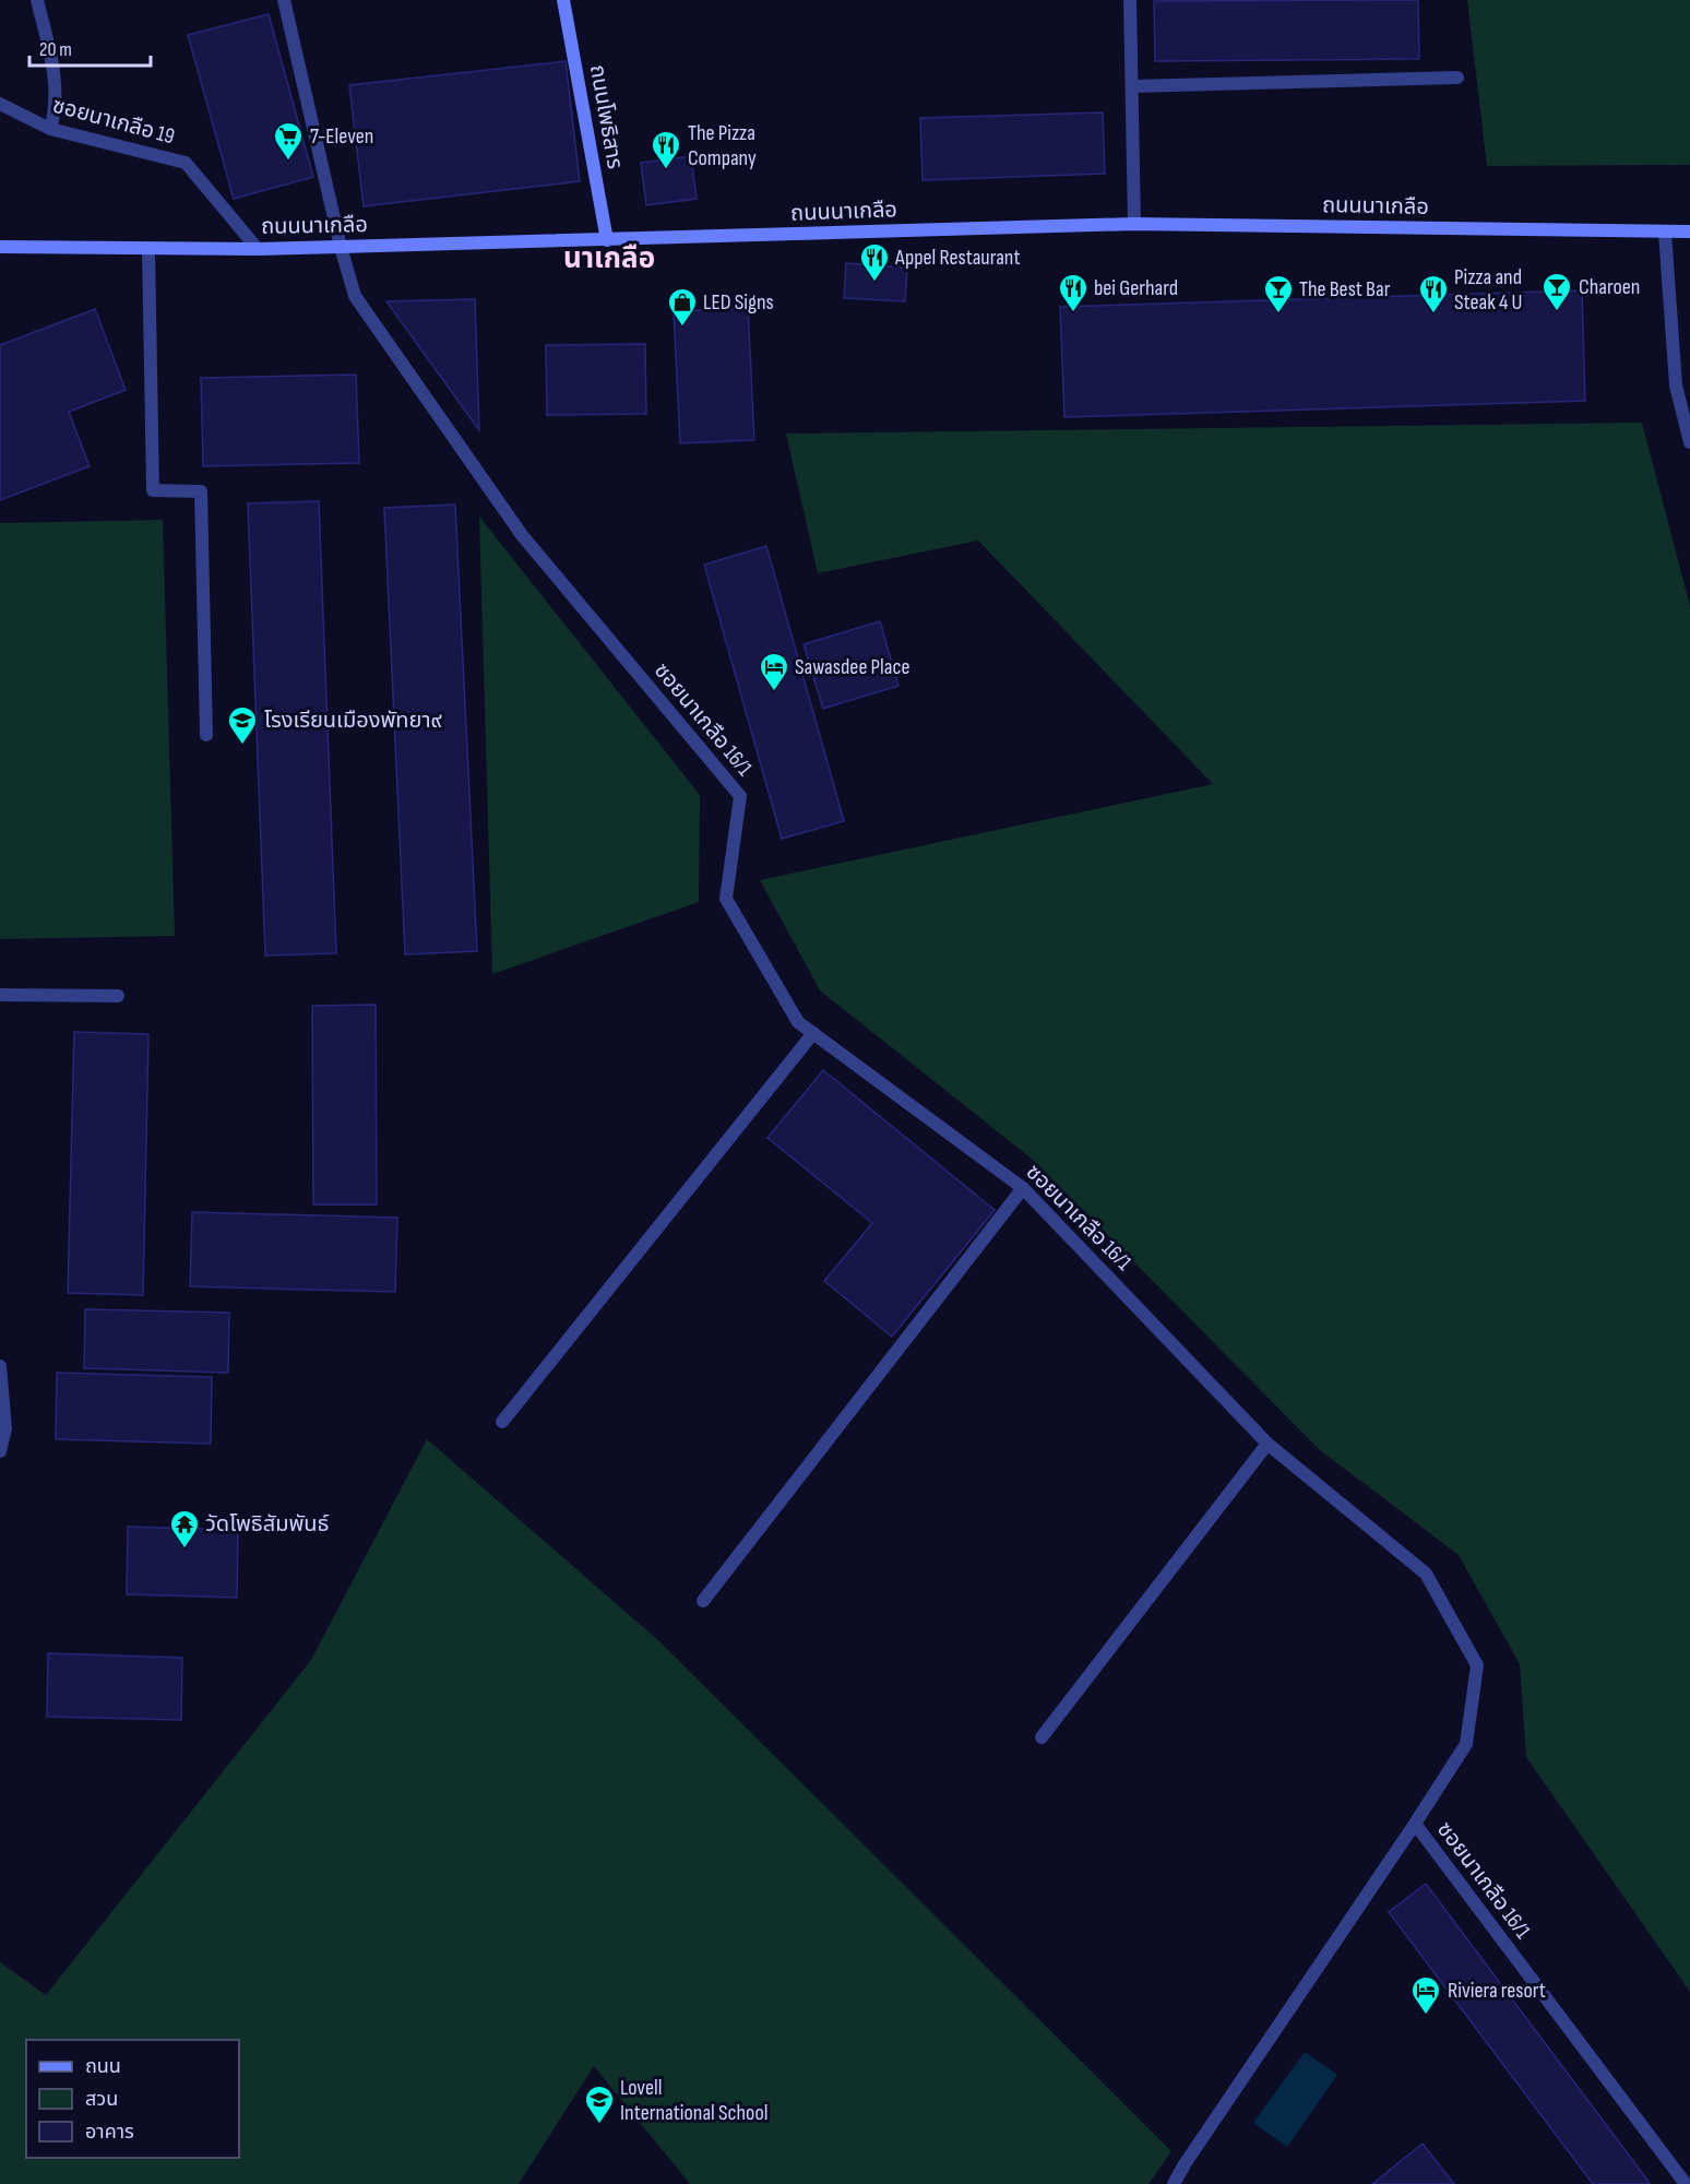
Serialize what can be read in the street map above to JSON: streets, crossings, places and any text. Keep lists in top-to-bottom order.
{
  "streets": {
    "street": [
      "ถนนโพธิสาร",
      "ซอยนาเกลือ 19",
      "ถนนนาเกลือ",
      "ซอยนาเกลือ 16/1"
    ]
  },
  "crossings": [
    ["ถนนโพธิสาร", "ถนนนาเกลือ"],
    ["ซอยนาเกลือ 19", "ถนนนาเกลือ"],
    ["ถนนนาเกลือ", "ซอยนาเกลือ 16/1"]
  ],
  "districts": ["นาเกลือ"],
  "places": {
    "supermarket": ["7-Eleven"],
    "restaurant": [
      "The Pizza Company",
      "Appel Restaurant",
      "bei Gerhard",
      "Pizza and Steak 4 U"
    ],
    "bar": ["Charoen", "The Best Bar"],
    "shop": ["LED Signs"],
    "hotel": ["Sawasdee Place", "Riviera resort"],
    "school or university": ["โรงเรียนเมืองพัทยา๙", "Lovell International School"],
    "temple": ["วัดโพธิสัมพันธ์"]
  },
  "legend": ["ถนน", "สวน", "อาคาร"],
  "scale_bar": "20 m"
}
